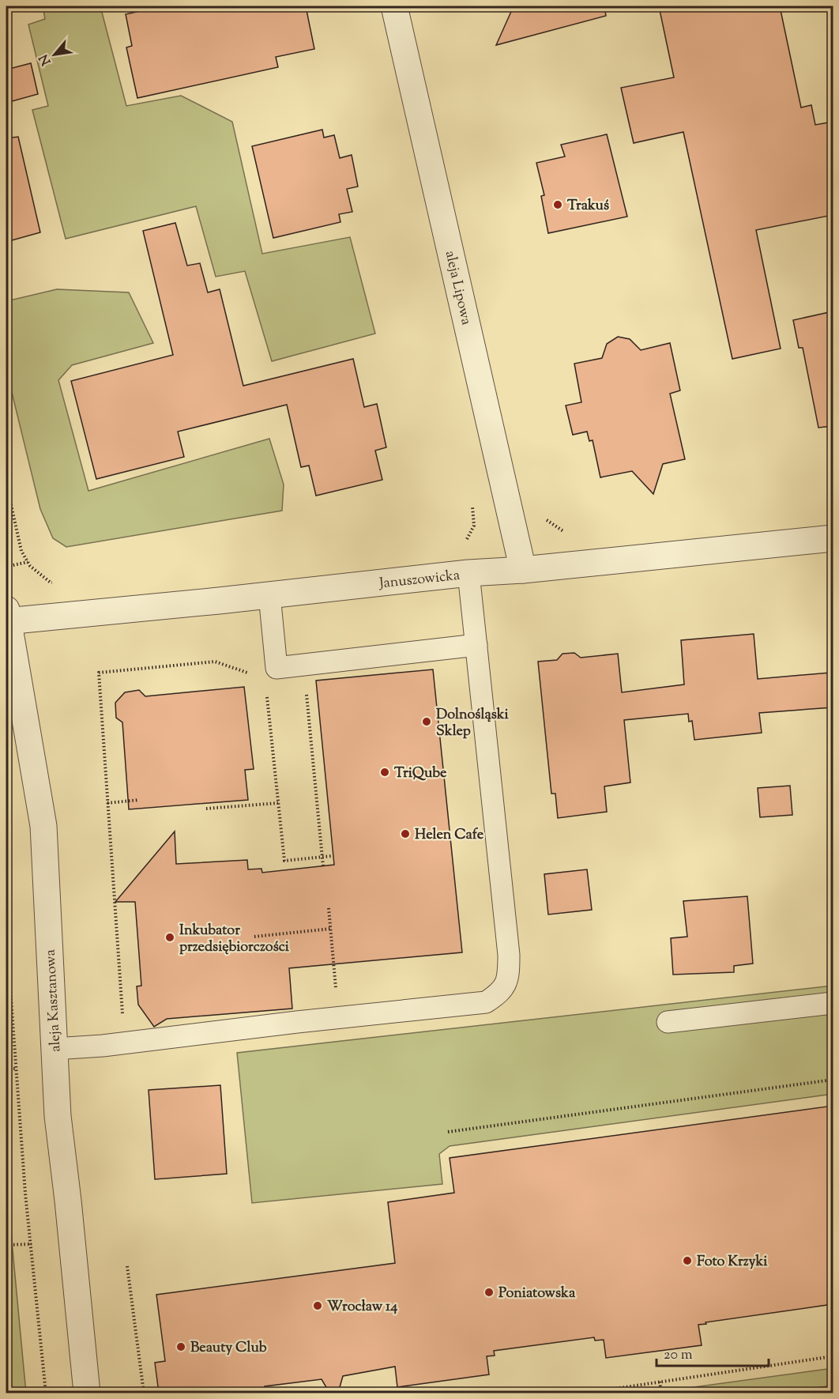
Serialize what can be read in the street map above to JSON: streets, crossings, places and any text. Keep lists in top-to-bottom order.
{
  "streets": {
    "street": ["aleja Lipowa", "Januszowicka", "aleja Kasztanowa"]
  },
  "crossings": [
    ["aleja Lipowa", "Januszowicka"],
    ["Januszowicka", "aleja Kasztanowa"]
  ],
  "places": [
    "Trakuś",
    "Dolnośląski Sklep",
    "TriQube",
    "Helen Cafe",
    "Inkubator przedsiębiorczości",
    "Foto Krzyki",
    "Poniatowska",
    "Wrocław 14",
    "Beauty Club"
  ],
  "scale_bar": "20 m",
  "north": "bottom left"
}
